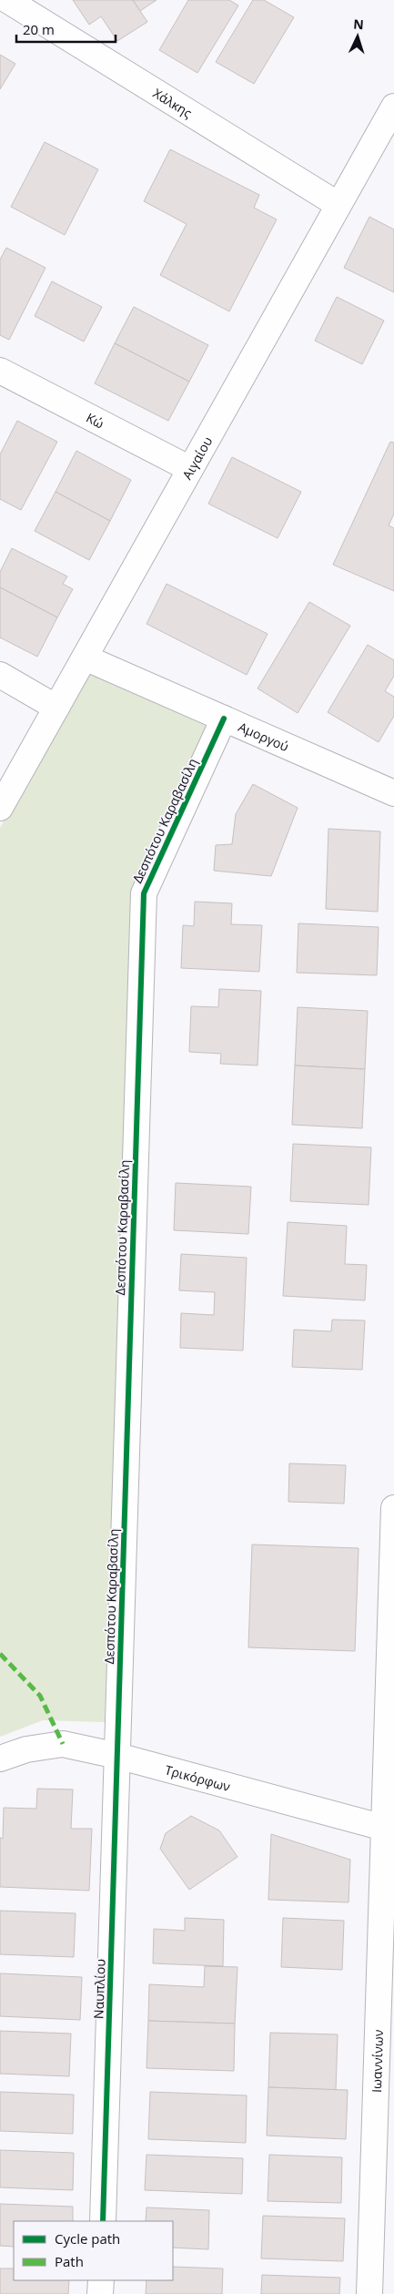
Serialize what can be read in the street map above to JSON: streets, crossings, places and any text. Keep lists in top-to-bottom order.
{
  "streets": {
    "street": [
      "Χάλκης",
      "Κώ",
      "Αιγαίου",
      "Αμοργού",
      "Δεσπότου Καραβασίλη",
      "Τρικόρφων",
      "Ναυπλίου",
      "Ιωαννίνων"
    ]
  },
  "crossings": [
    ["Χάλκης", "Αιγαίου"],
    ["Κώ", "Αιγαίου"],
    ["Αιγαίου", "Αμοργού"],
    ["Αμοργού", "Δεσπότου Καραβασίλη"],
    ["Δεσπότου Καραβασίλη", "Τρικόρφων"],
    ["Δεσπότου Καραβασίλη", "Ναυπλίου"],
    ["Τρικόρφων", "Ναυπλίου"],
    ["Τρικόρφων", "Ιωαννίνων"]
  ],
  "legend": ["Cycle path", "Path"],
  "scale_bar": "20 m",
  "north": "top"
}
